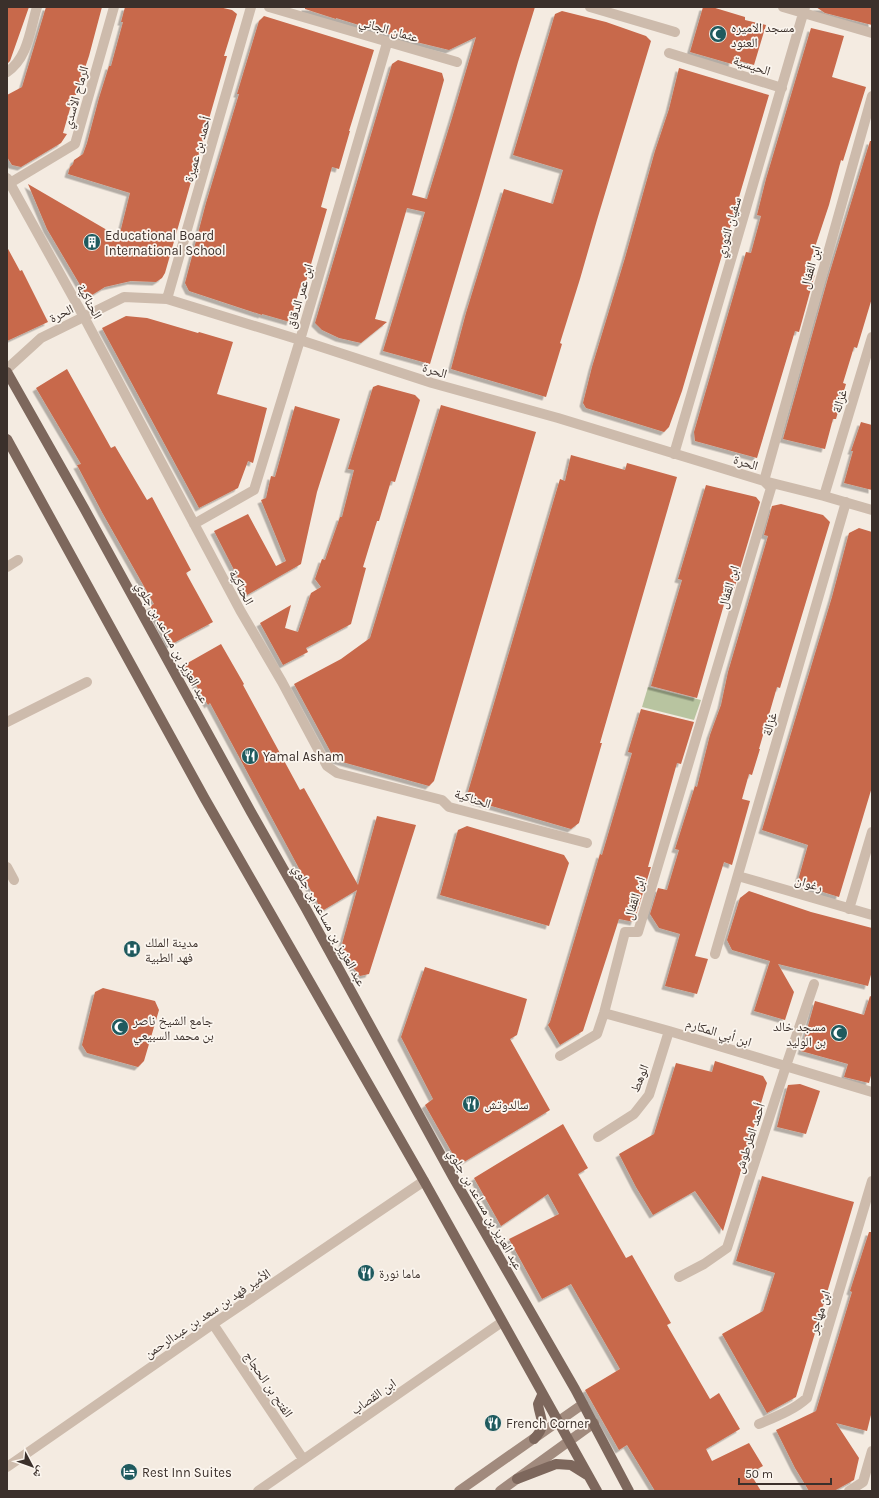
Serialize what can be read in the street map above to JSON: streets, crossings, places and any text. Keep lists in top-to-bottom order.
{
  "streets": {
    "main road": ["عبد العزيز بن مساعد بن جلوي"],
    "street": [
      "عثمان الجاني",
      "الحيسية",
      "الرماح الأسدي",
      "أحمد بن عميرة",
      "سفيان الثوري",
      "ابن القفال",
      "ابن عمر الدقاق",
      "الحناكية",
      "الحرة",
      "غزالة",
      "رغوان",
      "ابن أبي المكارم",
      "الوهط",
      "أحمد الطرطوش",
      "ابن مهاجر",
      "الأمير فهد بن سعد بن عبدالرحمن",
      "الفتح بن الحجاج",
      "ابن القصاب"
    ]
  },
  "crossings": [
    ["عثمان الجاني", "ابن عمر الدقاق"],
    ["الحيسية", "سفيان الثوري"],
    ["الرماح الأسدي", "الحناكية"],
    ["أحمد بن عميرة", "الحرة"],
    ["سفيان الثوري", "الحرة"],
    ["ابن القفال", "الحرة"],
    ["ابن القفال", "ابن أبي المكارم"],
    ["ابن عمر الدقاق", "الحناكية"],
    ["ابن عمر الدقاق", "الحرة"],
    ["الحناكية", "الحرة"],
    ["الحرة", "غزالة"],
    ["غزالة", "رغوان"],
    ["ابن أبي المكارم", "الوهط"],
    ["ابن أبي المكارم", "أحمد الطرطوش"],
    ["الأمير فهد بن سعد بن عبدالرحمن", "الفتح بن الحجاج"],
    ["الفتح بن الحجاج", "ابن القصاب"]
  ],
  "places": {
    "mosque": ["مسجد الاميره العنود", "جامع الشيخ ناصر بن محمد السبيعي", "مسجد خالد بن الوليد"],
    "building": ["Educational Board International School"],
    "restaurant": [
      "Yamal Asham",
      "سالدوتش",
      "ماما نورة",
      "French Corner"
    ],
    "hospital": ["مدينة الملك فهد الطبية"],
    "hotel": ["Rest Inn Suites"]
  },
  "scale_bar": "50 m",
  "north": "bottom right"
}
